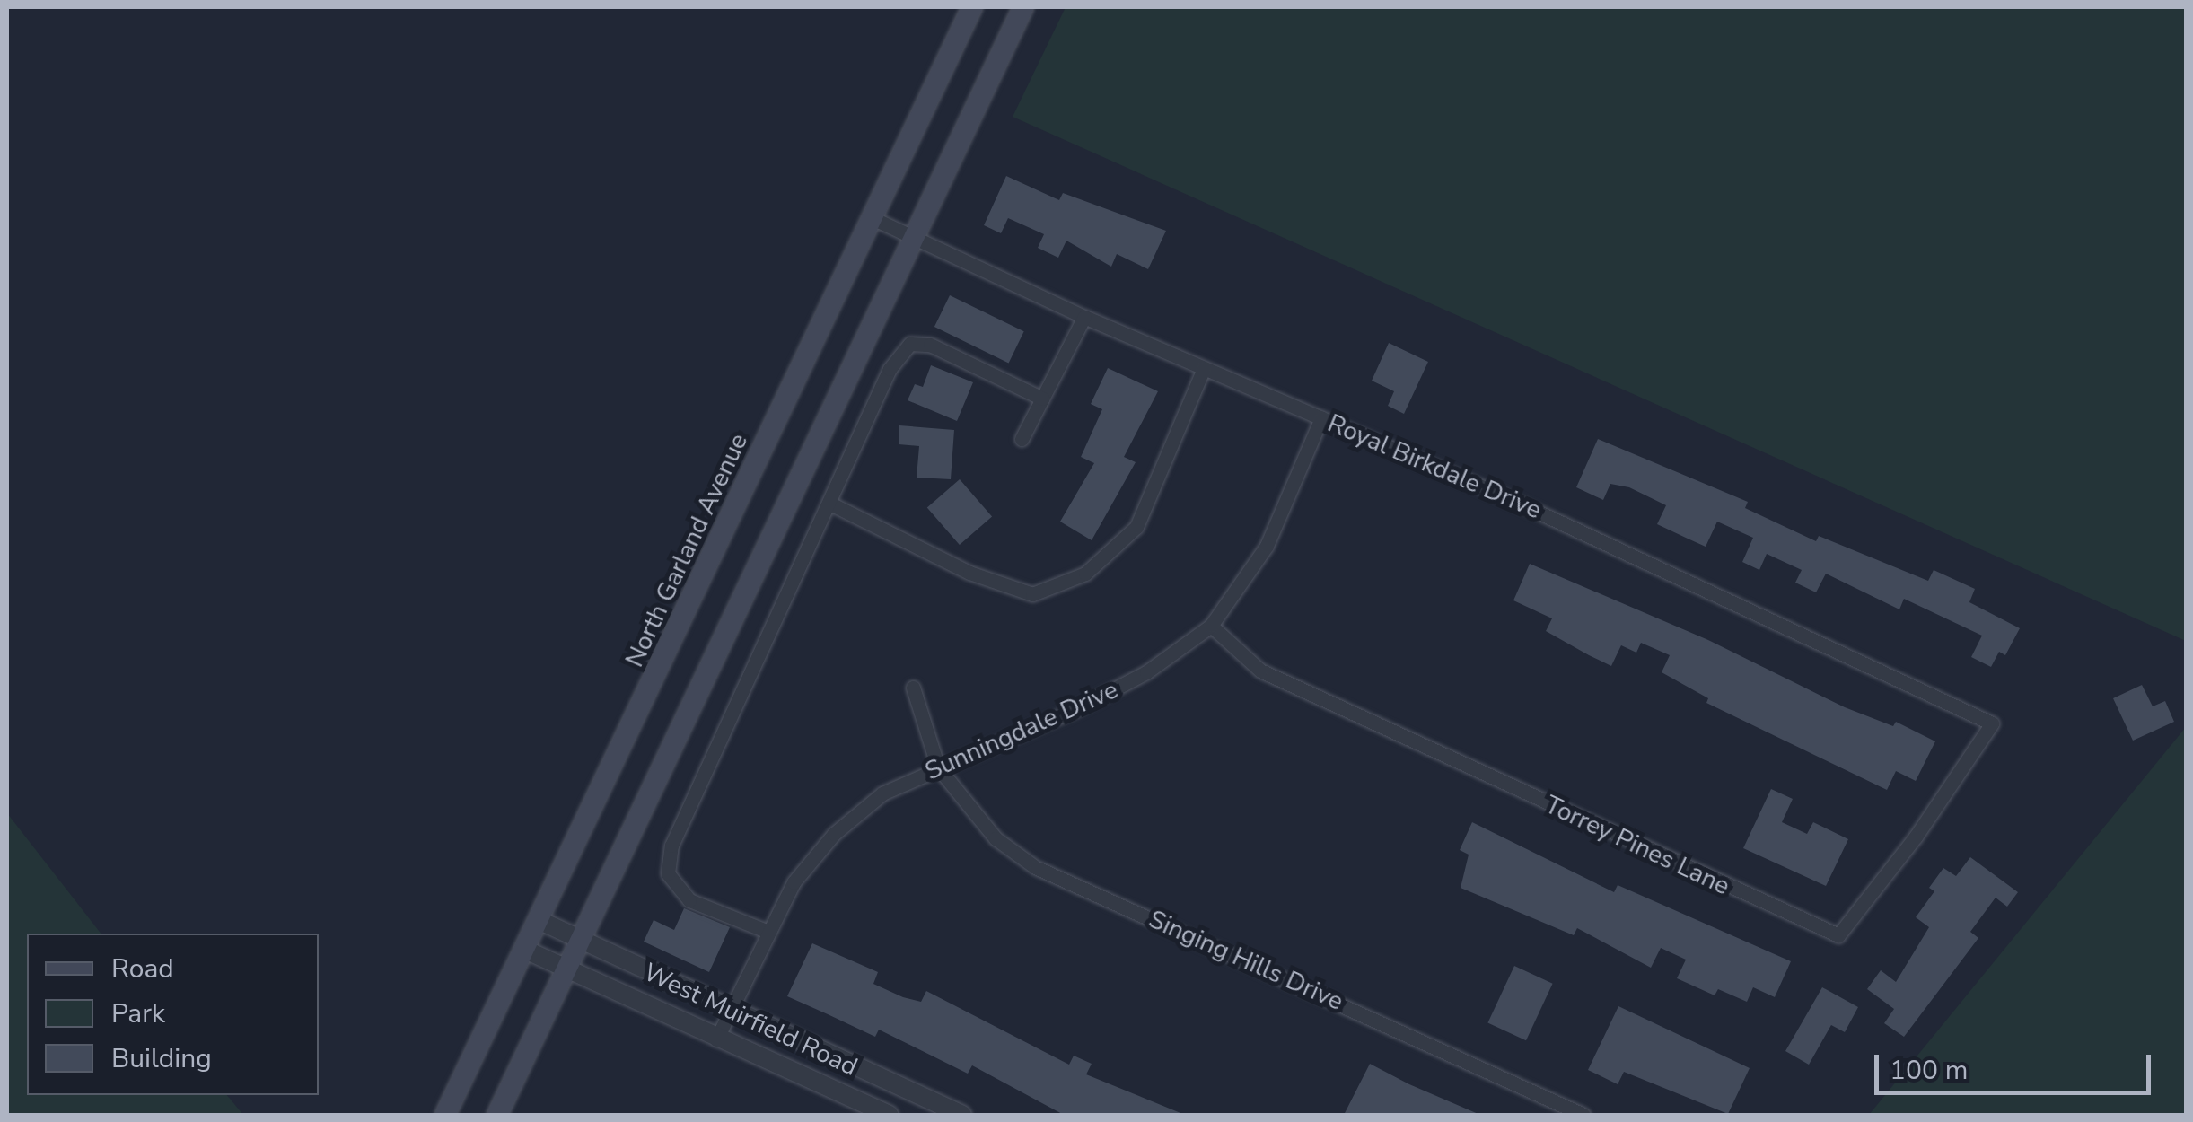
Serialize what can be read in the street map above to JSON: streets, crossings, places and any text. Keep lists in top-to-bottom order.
{
  "streets": {
    "main road": ["North Garland Avenue"],
    "street": [
      "Royal Birkdale Drive",
      "Sunningdale Drive",
      "Torrey Pines Lane",
      "Singing Hills Drive",
      "West Muirfield Road"
    ]
  },
  "crossings": [
    ["Royal Birkdale Drive", "North Garland Avenue"],
    ["Royal Birkdale Drive", "Sunningdale Drive"],
    ["Royal Birkdale Drive", "Torrey Pines Lane"],
    ["North Garland Avenue", "West Muirfield Road"],
    ["Sunningdale Drive", "Torrey Pines Lane"],
    ["Sunningdale Drive", "Singing Hills Drive"],
    ["Sunningdale Drive", "West Muirfield Road"]
  ],
  "legend": ["Road", "Park", "Building"],
  "scale_bar": "100 m"
}
